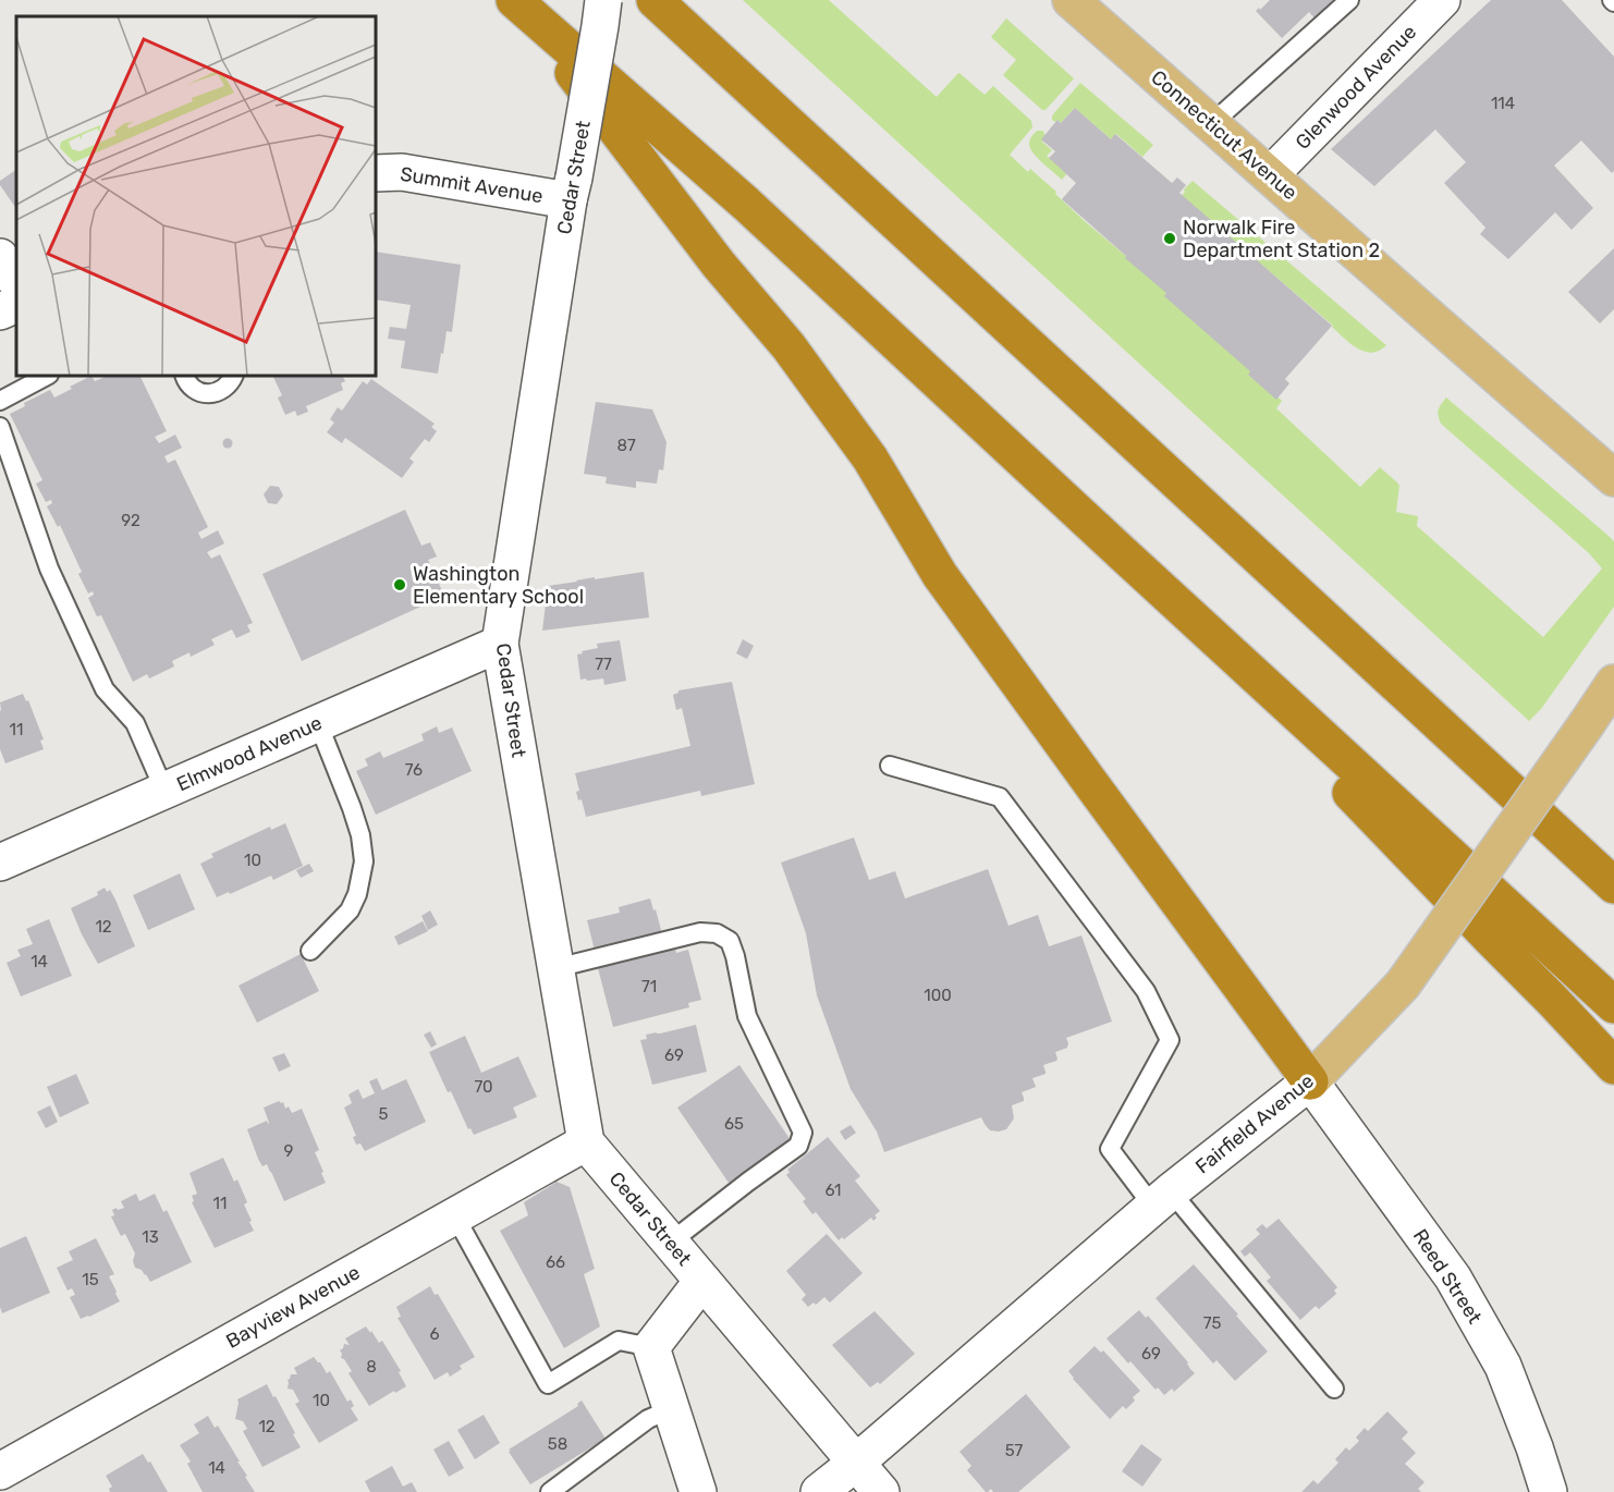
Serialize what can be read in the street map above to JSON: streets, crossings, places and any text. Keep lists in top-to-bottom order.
{
  "streets": {
    "main road": ["Connecticut Avenue", "Fairfield Avenue"],
    "street": [
      "Glenwood Avenue",
      "Cedar Street",
      "Summit Avenue",
      "Elmwood Avenue",
      "Reed Street",
      "Bayview Avenue"
    ]
  },
  "crossings": [
    ["Glenwood Avenue", "Connecticut Avenue"],
    ["Cedar Street", "Summit Avenue"],
    ["Cedar Street", "Elmwood Avenue"],
    ["Cedar Street", "Fairfield Avenue"],
    ["Cedar Street", "Bayview Avenue"],
    ["Fairfield Avenue", "Reed Street"]
  ],
  "places": ["Norwalk Fire Department Station 2", "Washington Elementary School"],
  "house_numbers": [
    "114",
    "87",
    "92",
    "77",
    "11",
    "76",
    "10",
    "12",
    "14",
    "71",
    "100",
    "69",
    "70",
    "5",
    "65",
    "9",
    "61",
    "11",
    "13",
    "66",
    "15",
    "75",
    "6",
    "69",
    "8",
    "10",
    "12",
    "58",
    "57",
    "14"
  ]
}
